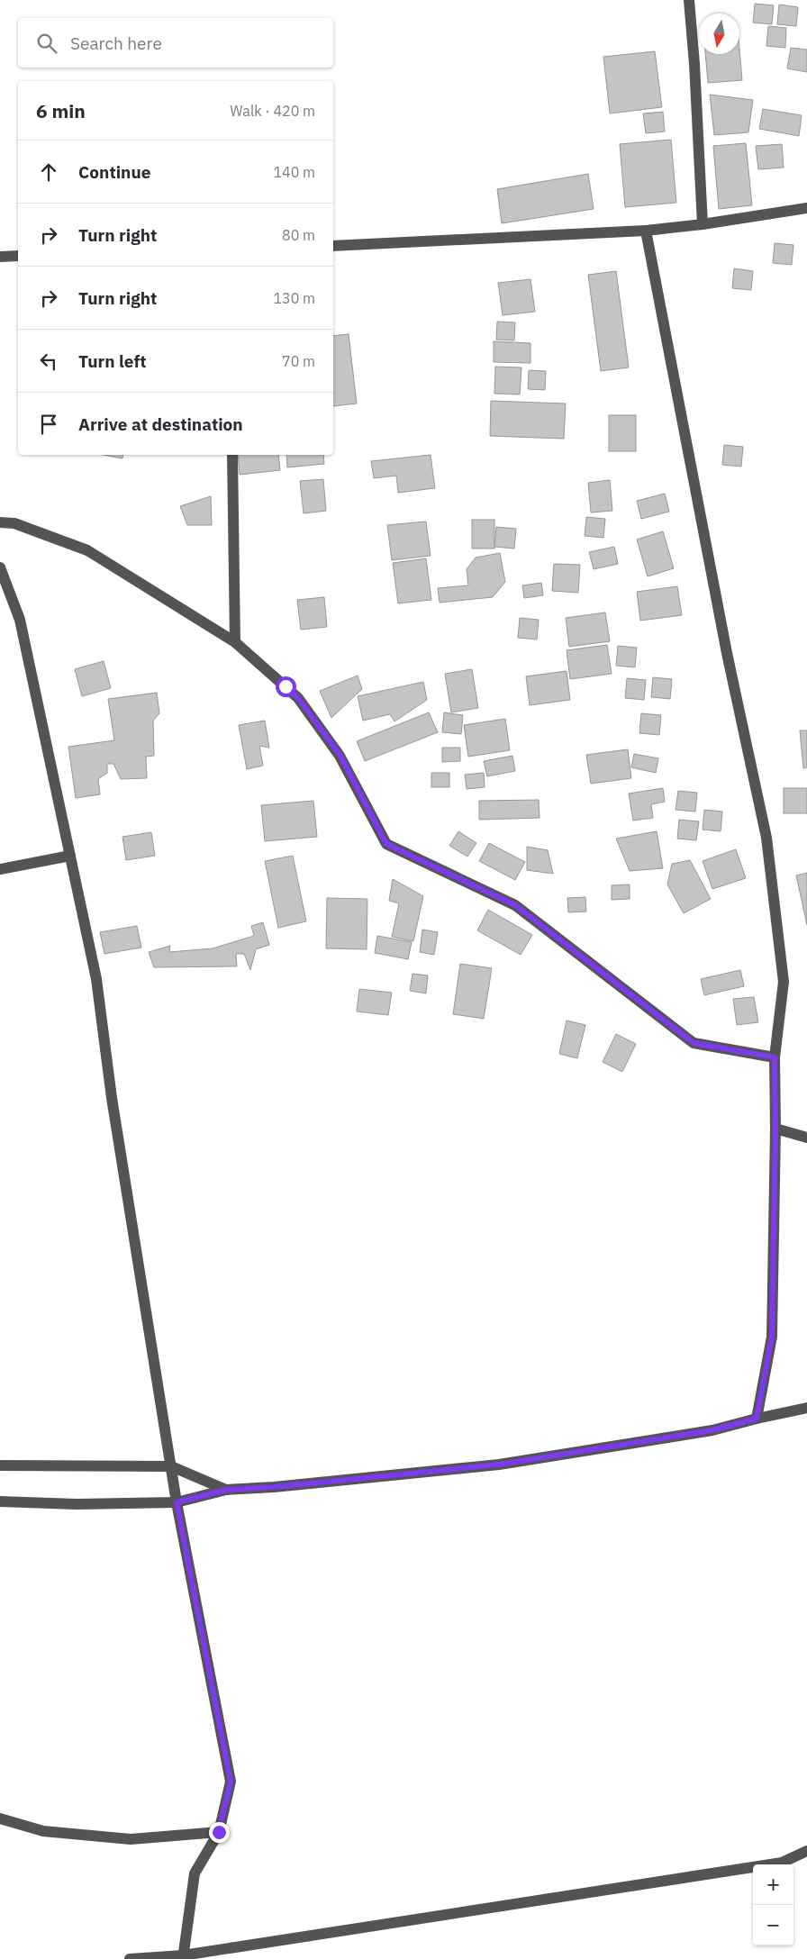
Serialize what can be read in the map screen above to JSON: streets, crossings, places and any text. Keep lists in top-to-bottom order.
{
  "north": "bottom",
  "page": {
    "search": "Search here",
    "heading": ["6 min", "Walk · 420 m"],
    "list": [
      ["Continue", "140 m"],
      ["Turn right", "80 m"],
      ["Turn right", "130 m"],
      ["Turn left", "70 m"],
      "Arrive at destination"
    ],
    "map_buttons": ["+", "−"]
  }
}
